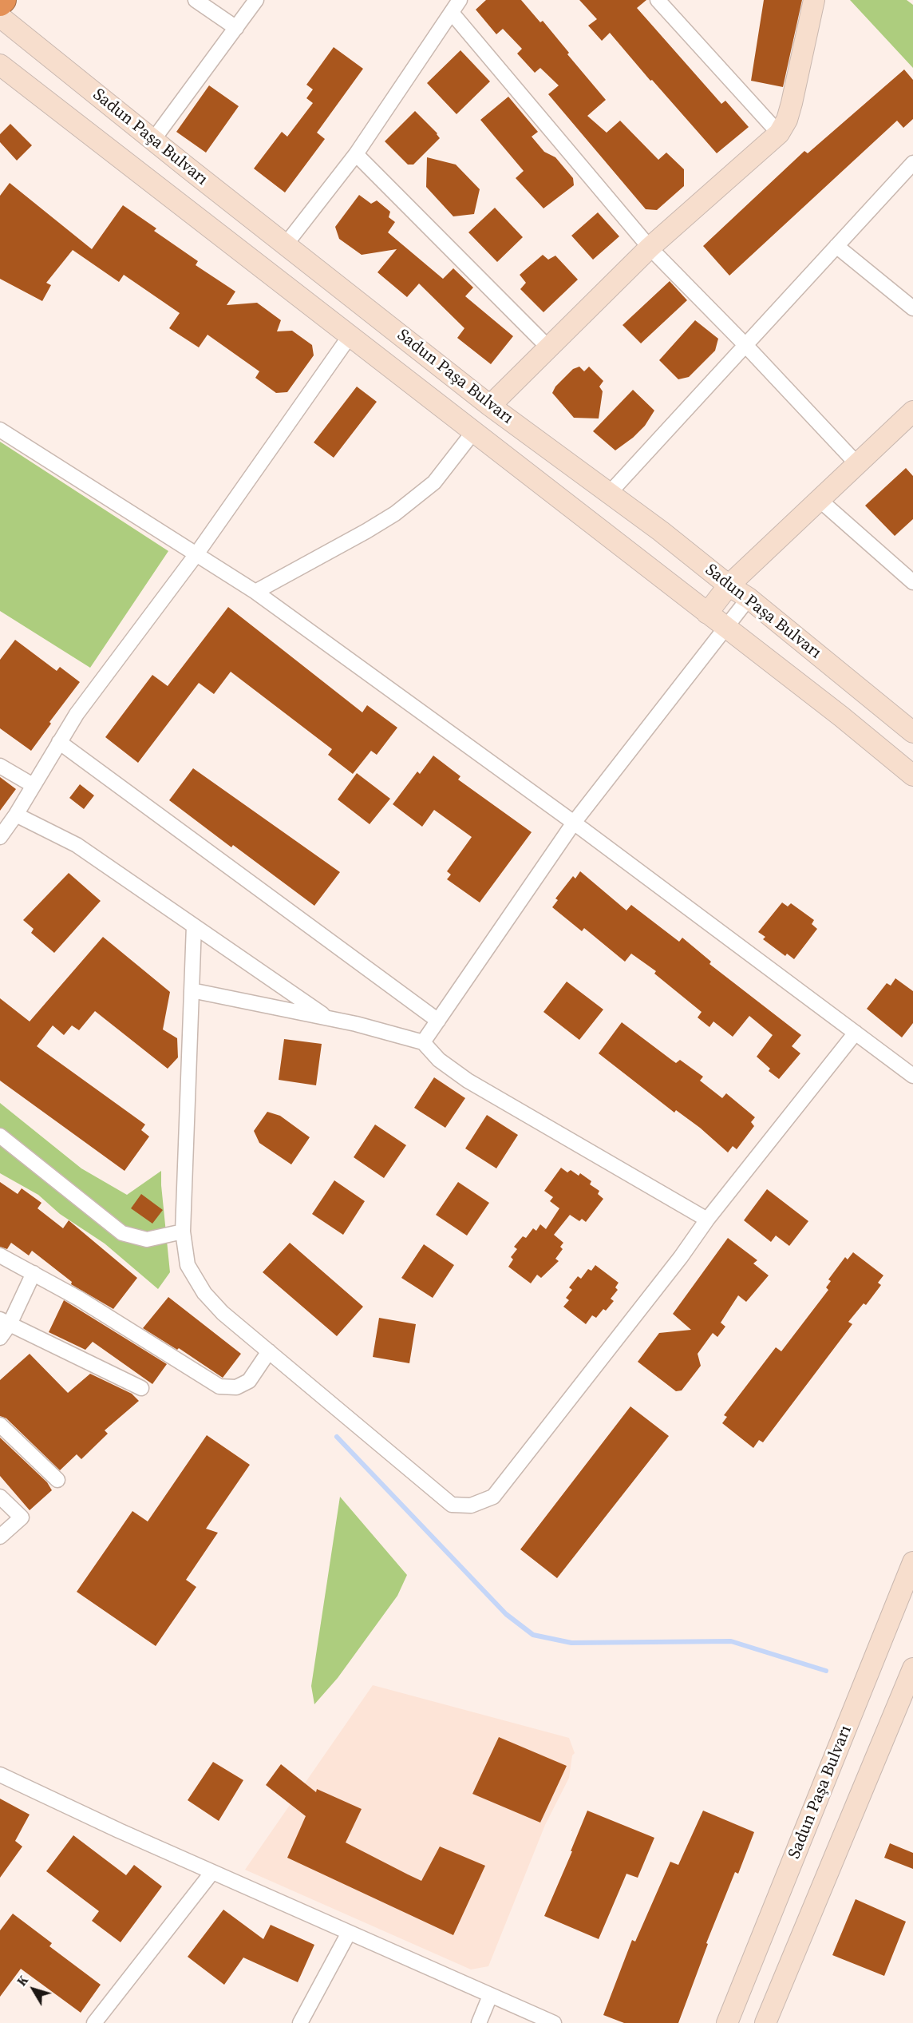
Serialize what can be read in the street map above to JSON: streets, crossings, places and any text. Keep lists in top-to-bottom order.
{
  "streets": {
    "main road": ["Sadun Paşa Bulvarı"]
  },
  "north": "top left"
}
